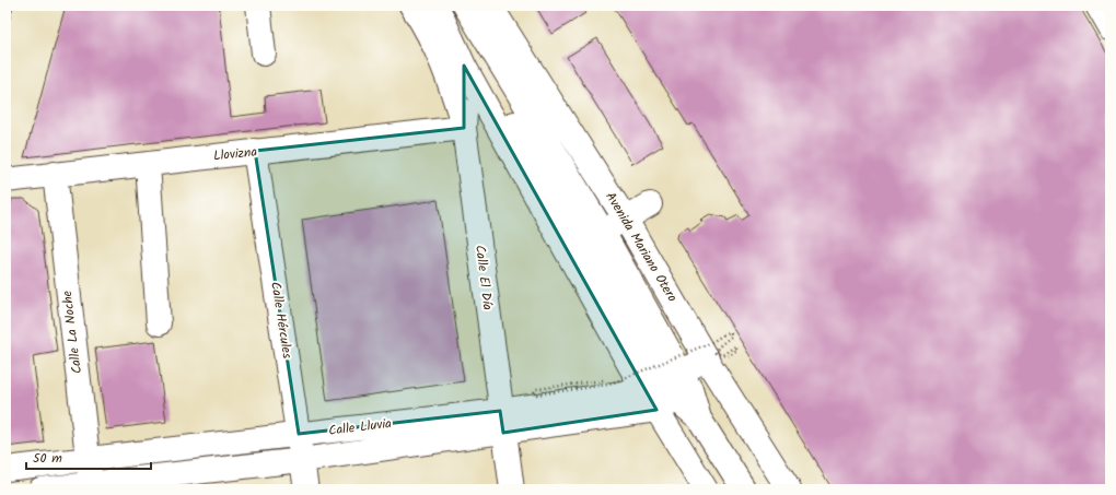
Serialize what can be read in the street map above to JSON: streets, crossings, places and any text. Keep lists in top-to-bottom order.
{
  "streets": {
    "street": [
      "Llovizna",
      "Avenida Mariano Otero",
      "Calle El Día",
      "Calle Hércules",
      "Calle La Noche",
      "Calle Lluvia"
    ]
  },
  "crossings": [
    ["Llovizna", "Calle El Día"],
    ["Llovizna", "Calle Hércules"],
    ["Llovizna", "Calle La Noche"],
    ["Avenida Mariano Otero", "Calle El Día"],
    ["Avenida Mariano Otero", "Calle Lluvia"],
    ["Calle El Día", "Calle Lluvia"],
    ["Calle Hércules", "Calle Lluvia"],
    ["Calle La Noche", "Calle Lluvia"]
  ],
  "scale_bar": "50 m"
}
